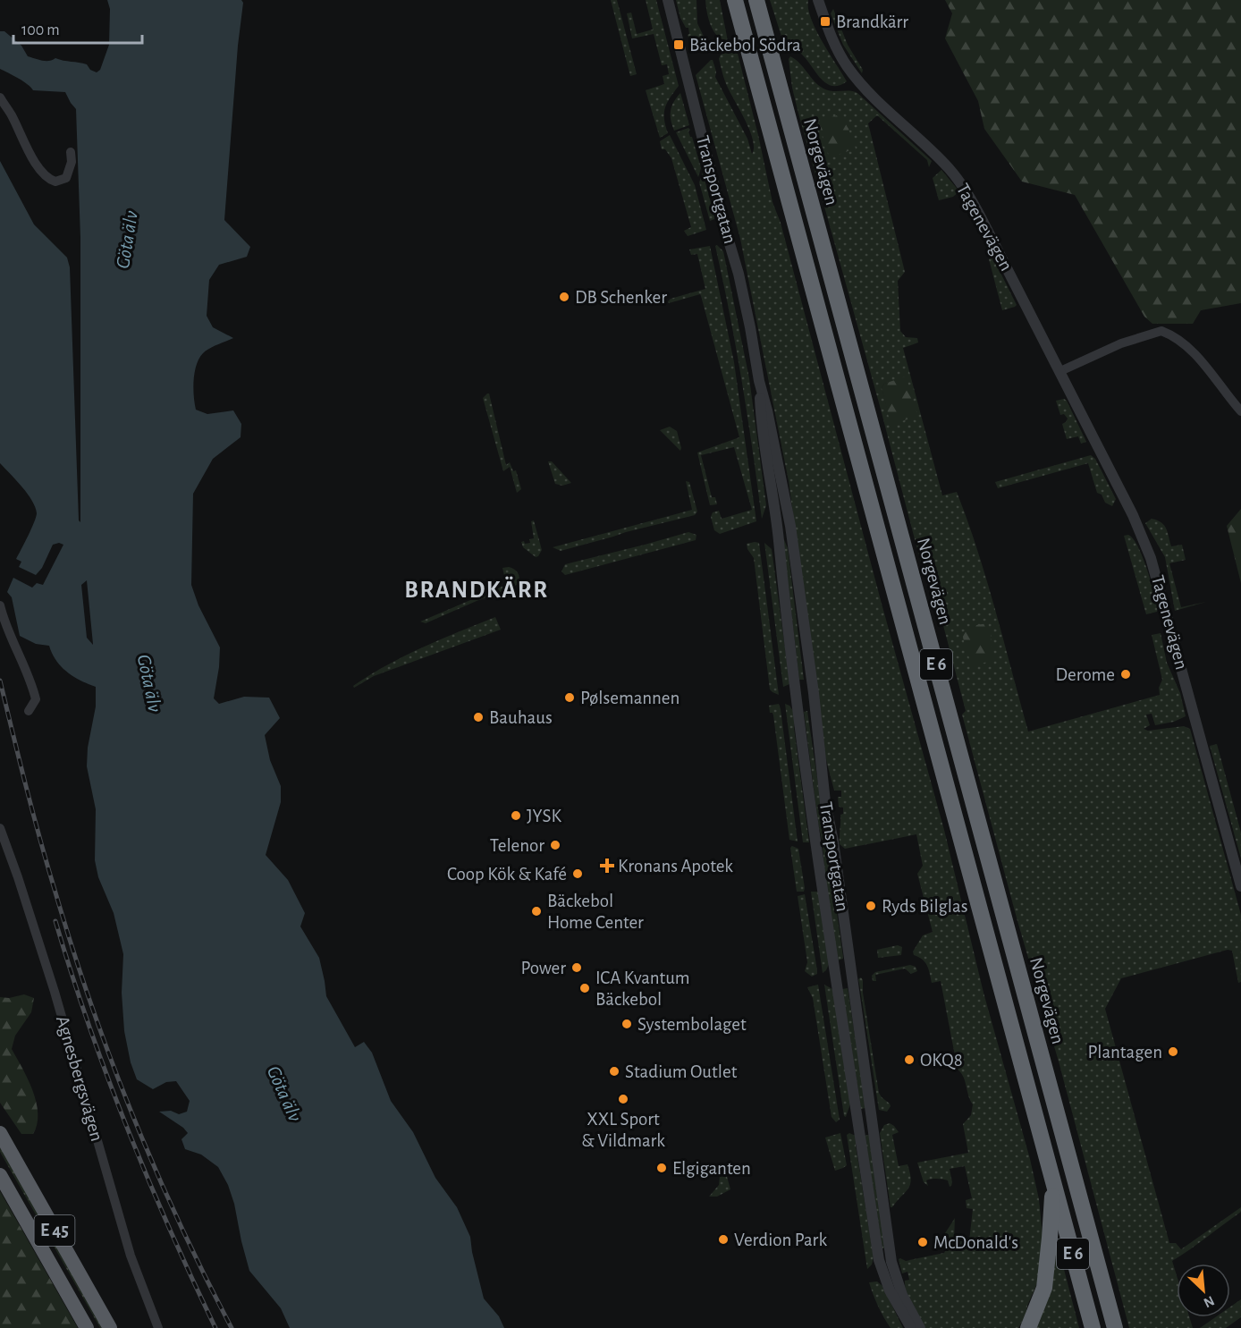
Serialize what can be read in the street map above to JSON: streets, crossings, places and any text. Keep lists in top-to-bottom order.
{
  "streets": {
    "highway": ["Norgevägen", "E 6", "E 45"],
    "street": ["Transportgatan", "Tagenevägen", "Agnesbergsvägen"]
  },
  "districts": ["BRANDKÄRR"],
  "water": ["Göta älv"],
  "places": {
    "transit": ["Brandkärr", "Bäckebol Södra"],
    "other": [
      "DB Schenker",
      "Derome",
      "Pølsemannen",
      "Bauhaus",
      "JYSK",
      "Telenor",
      "Coop Kök & Kafé",
      "Ryds Bilglas",
      "Bäckebol Home Center",
      "Power",
      "ICA Kvantum Bäckebol",
      "Systembolaget",
      "Plantagen",
      "OKQ8",
      "Stadium Outlet",
      "XXL Sport & Vildmark",
      "Elgiganten",
      "Verdion Park",
      "McDonald's"
    ],
    "health": ["Kronans Apotek"]
  },
  "scale_bar": "100 m",
  "north": "bottom right"
}
